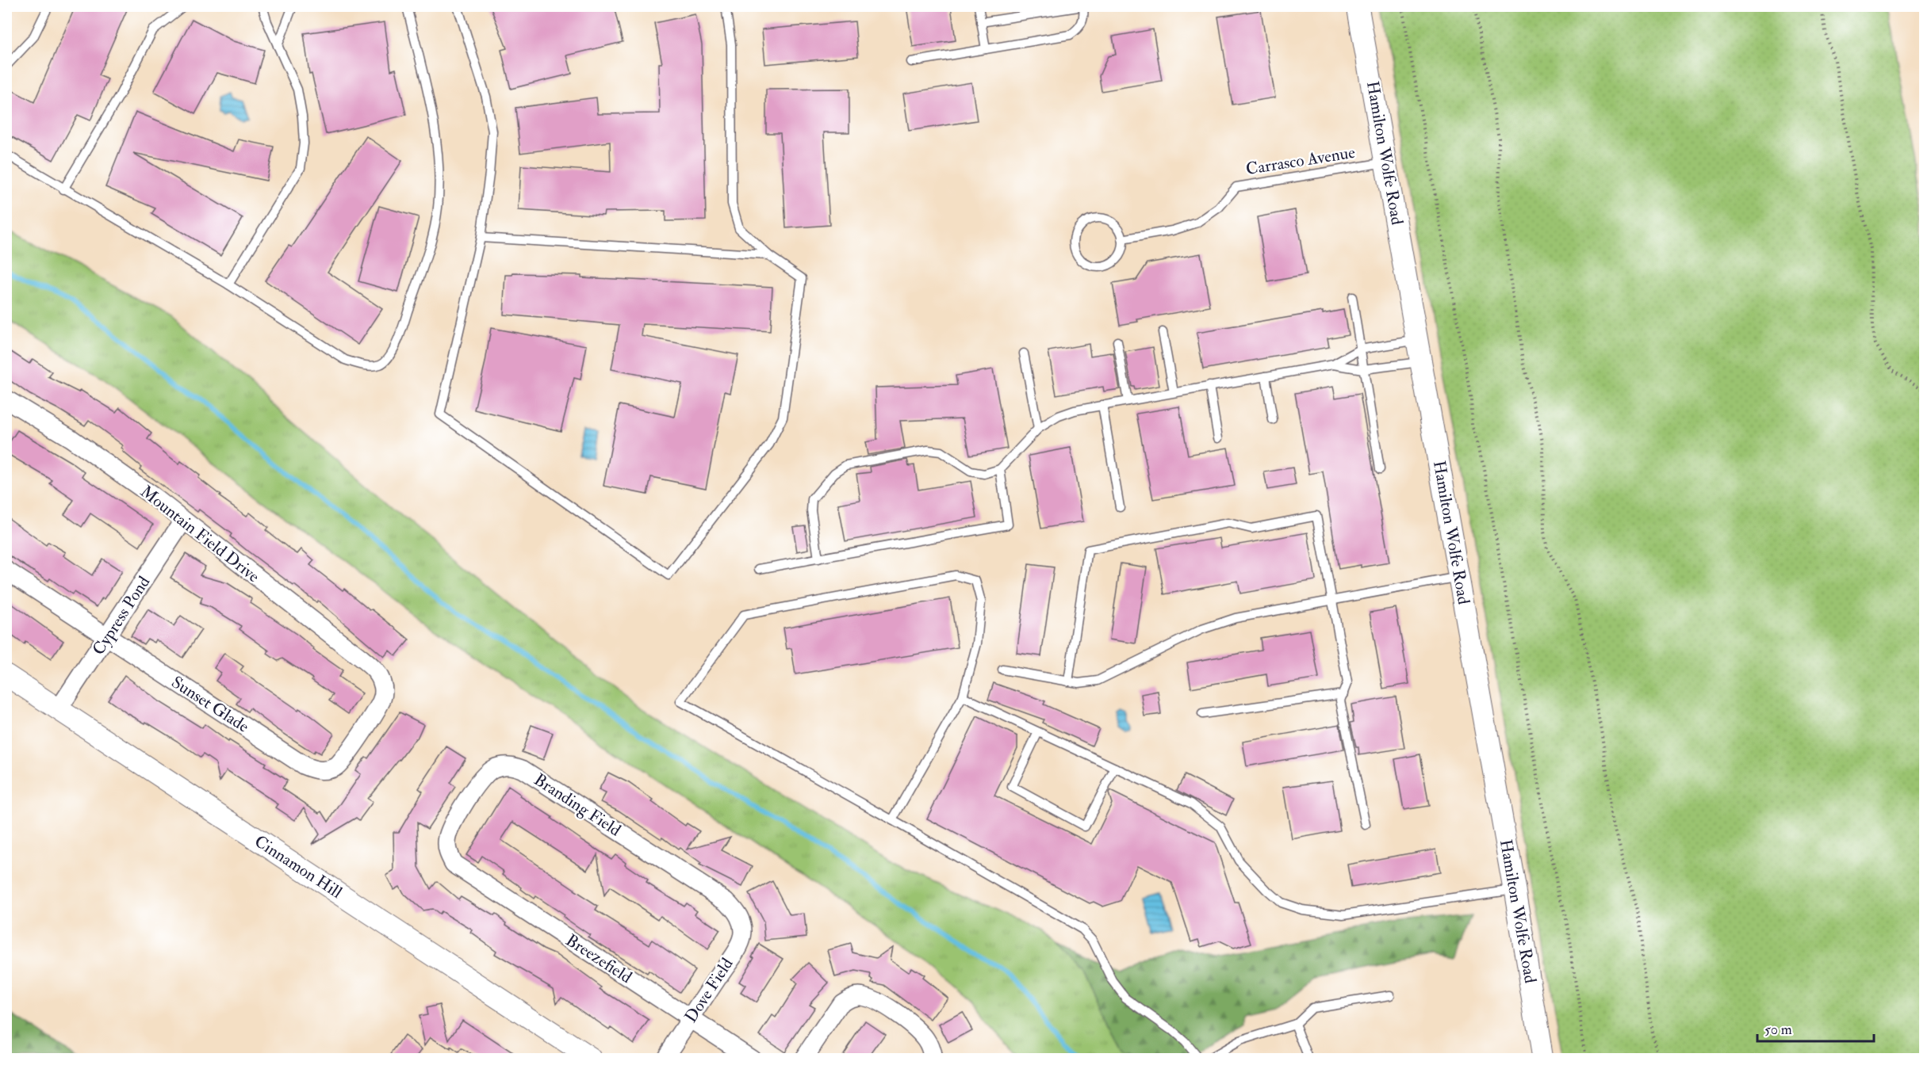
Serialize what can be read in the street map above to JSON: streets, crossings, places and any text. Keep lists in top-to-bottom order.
{
  "streets": {
    "street": [
      "Hamilton Wolfe Road",
      "Mountain Field Drive",
      "Cypress Pond",
      "Sunset Glade",
      "Branding Field",
      "Cinnamon Hill",
      "Breezefield",
      "Dove Field"
    ],
    "lane": ["Carrasco Avenue"]
  },
  "crossings": [
    ["Hamilton Wolfe Road", "Carrasco Avenue"],
    ["Mountain Field Drive", "Cypress Pond"],
    ["Mountain Field Drive", "Sunset Glade"],
    ["Cypress Pond", "Sunset Glade"],
    ["Cypress Pond", "Cinnamon Hill"],
    ["Branding Field", "Breezefield"],
    ["Branding Field", "Dove Field"],
    ["Breezefield", "Dove Field"]
  ],
  "scale_bar": "50 m"
}
